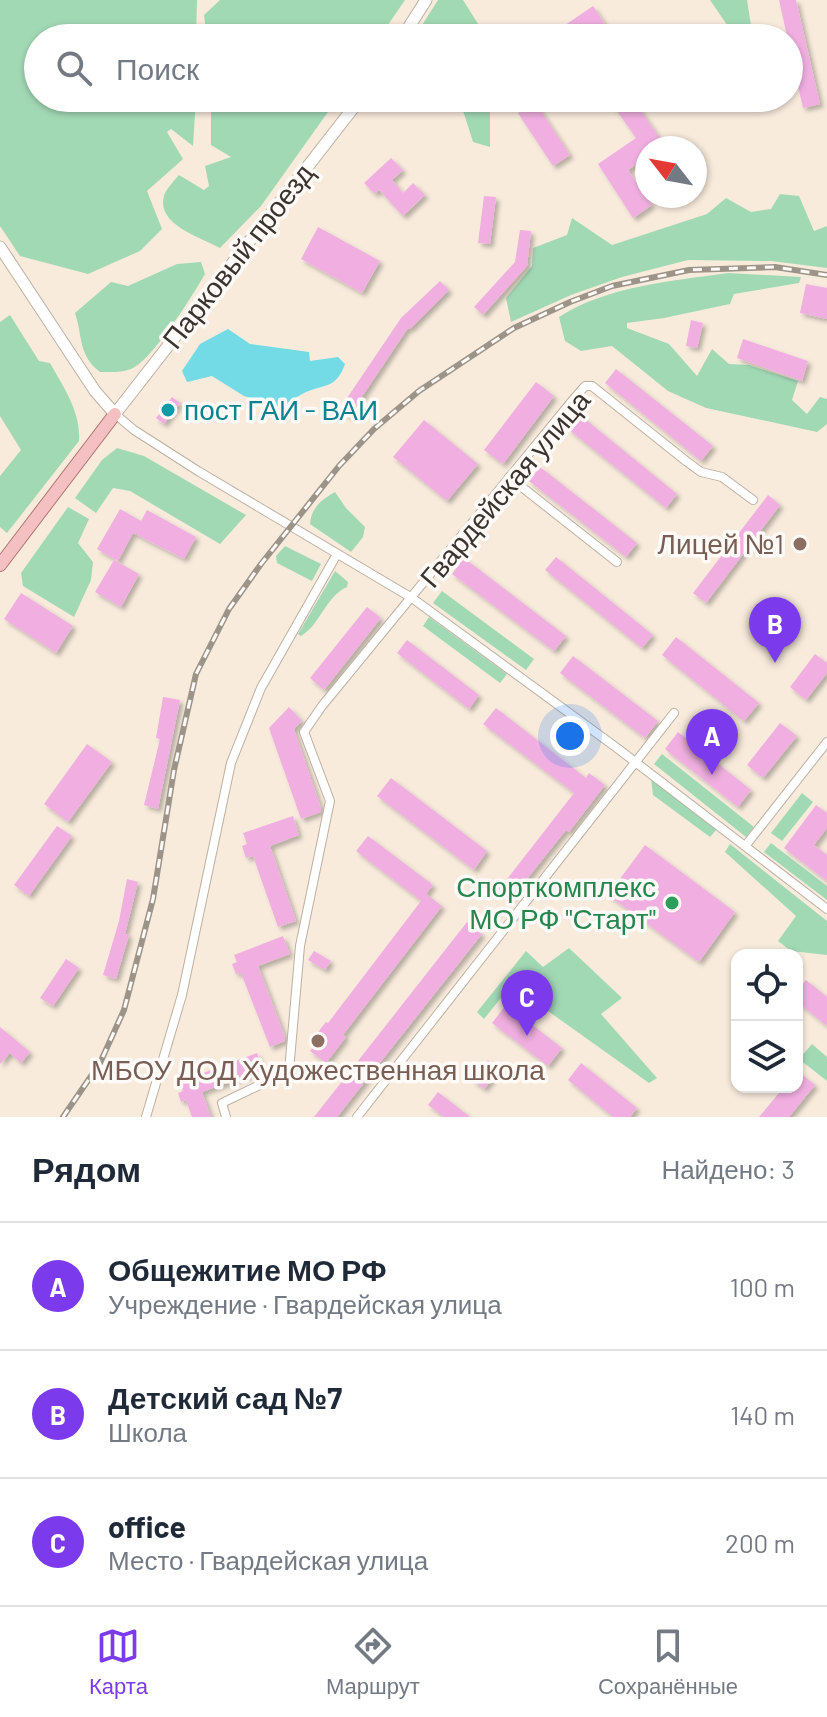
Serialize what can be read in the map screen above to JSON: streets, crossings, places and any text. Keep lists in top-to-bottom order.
{
  "streets": {
    "main road": ["Парковый проезд"],
    "street": ["Гвардейская улица"]
  },
  "crossings": [
    ["Парковый проезд", "Гвардейская улица"]
  ],
  "places": [
    "пост ГАИ - ВАИ",
    "Лицей №1",
    "Спорткомплекс МО РФ \"Старт\"",
    "МБОУ ДОД Художественная школа"
  ],
  "north": "top left",
  "page": {
    "search": "Поиск",
    "pins": ["B", "A", "C"],
    "heading": ["Рядом", "Найдено: 3"],
    "list": [
      {
        "mark": "A",
        "name": "Общежитие МО РФ",
        "note": "Учреждение · Гвардейская улица",
        "value": "100 m"
      },
      {
        "mark": "B",
        "name": "Детский сад №7",
        "note": "Школа",
        "value": "140 m"
      },
      {
        "mark": "C",
        "name": "office",
        "note": "Место · Гвардейская улица",
        "value": "200 m"
      }
    ],
    "nav": ["Карта", "Маршрут", "Сохранённые"]
  }
}
